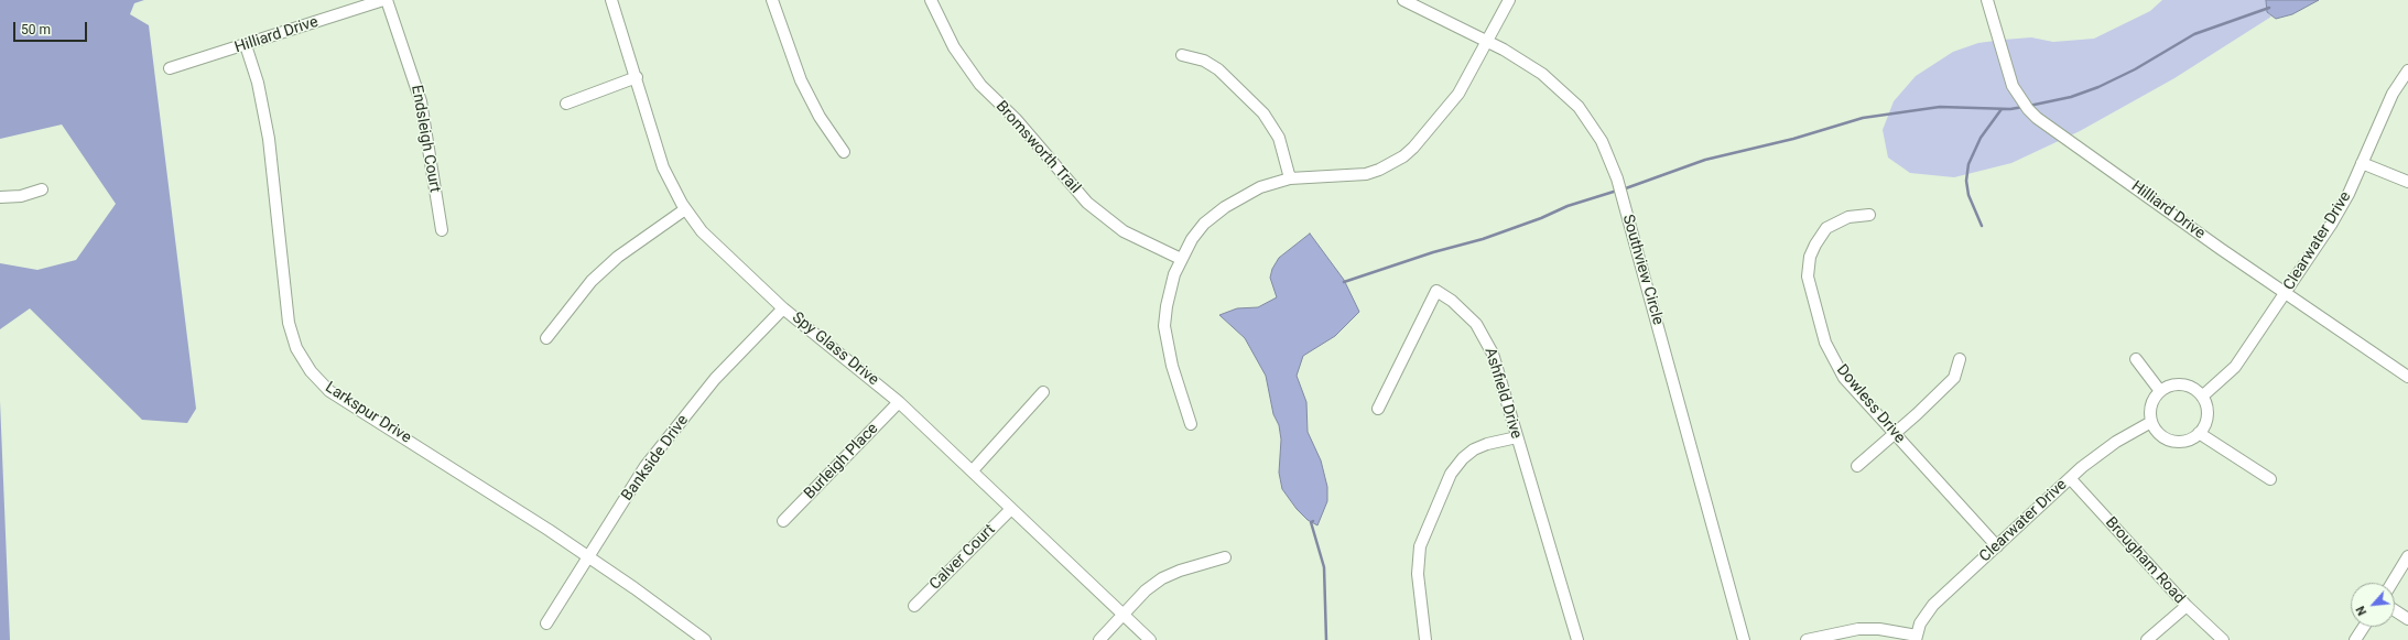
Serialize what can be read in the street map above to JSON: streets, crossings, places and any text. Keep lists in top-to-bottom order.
{
  "streets": {
    "street": [
      "Hilliard Drive",
      "Endsleigh Court",
      "Bromsworth Trail",
      "Clearwater Drive",
      "Southview Circle",
      "Spy Glass Drive",
      "Ashfield Drive",
      "Dowless Drive",
      "Larkspur Drive",
      "Bankside Drive",
      "Burleigh Place",
      "Calver Court",
      "Brougham Road"
    ]
  },
  "crossings": [
    ["Hilliard Drive", "Endsleigh Court"],
    ["Hilliard Drive", "Clearwater Drive"],
    ["Hilliard Drive", "Larkspur Drive"],
    ["Clearwater Drive", "Dowless Drive"],
    ["Clearwater Drive", "Brougham Road"],
    ["Spy Glass Drive", "Bankside Drive"],
    ["Spy Glass Drive", "Burleigh Place"],
    ["Spy Glass Drive", "Calver Court"],
    ["Larkspur Drive", "Bankside Drive"]
  ],
  "scale_bar": "50 m",
  "north": "bottom left"
}
